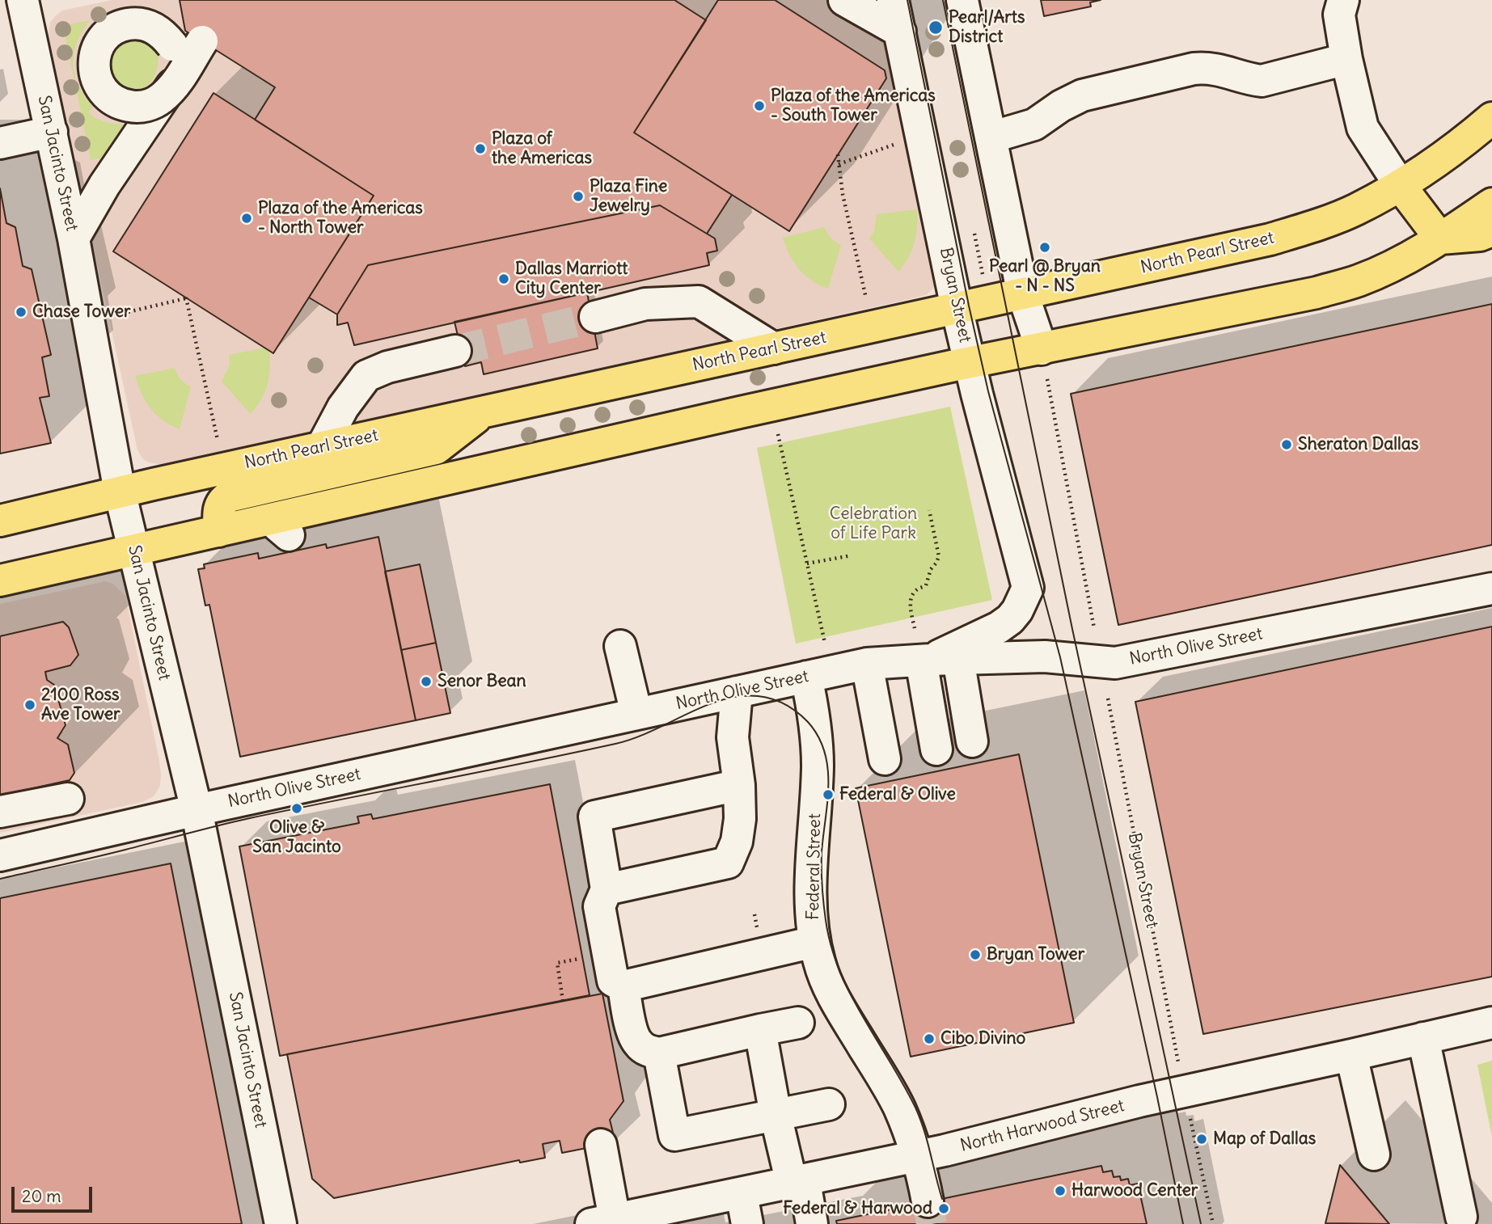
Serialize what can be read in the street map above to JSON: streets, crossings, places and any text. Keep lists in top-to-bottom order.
{
  "streets": {
    "main road": ["North Pearl Street"],
    "street": [
      "San Jacinto Street",
      "Bryan Street",
      "North Olive Street",
      "Federal Street",
      "North Harwood Street"
    ]
  },
  "crossings": [
    ["San Jacinto Street", "North Pearl Street"],
    ["San Jacinto Street", "North Olive Street"],
    ["North Pearl Street", "Bryan Street"],
    ["Bryan Street", "North Olive Street"],
    ["North Olive Street", "Federal Street"],
    ["Federal Street", "North Harwood Street"]
  ],
  "parks": ["Celebration of Life Park"],
  "places": [
    "Pearl/Arts District",
    "Plaza of the Americas - South Tower",
    "Plaza of the Americas",
    "Plaza Fine Jewelry",
    "Plaza of the Americas - North Tower",
    "Pearl @ Bryan - N - NS",
    "Dallas Marriott City Center",
    "Chase Tower",
    "Sheraton Dallas",
    "Senor Bean",
    "2100 Ross Ave Tower",
    "Federal & Olive",
    "Olive & San Jacinto",
    "Bryan Tower",
    "Cibo Divino",
    "Map of Dallas",
    "Harwood Center",
    "Federal & Harwood"
  ],
  "scale_bar": "20 m"
}
